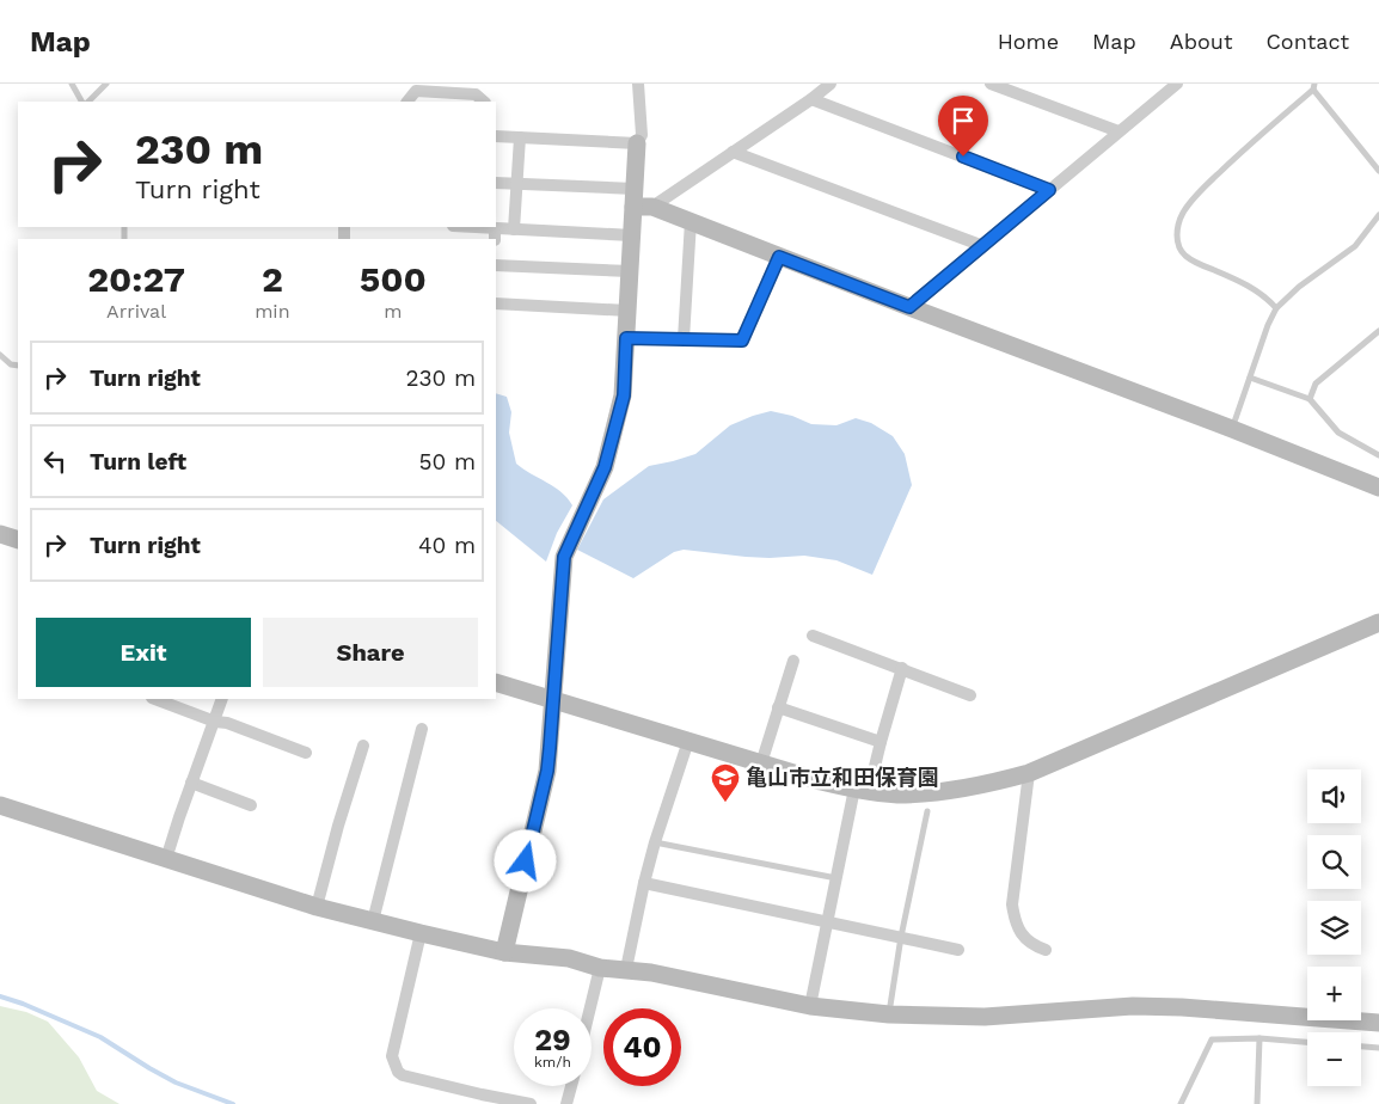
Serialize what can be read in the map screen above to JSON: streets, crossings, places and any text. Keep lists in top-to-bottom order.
{
  "places": {
    "school or university": ["亀山市立和田保育園"]
  },
  "page": {
    "header": "Map",
    "nav": [
      "Home",
      "Map",
      "About",
      "Contact"
    ],
    "turn": ["230 m", "Turn right"],
    "eta": [
      "20:27",
      "Arrival",
      "2",
      "min",
      "500",
      "m"
    ],
    "list": [
      {
        "name": "Turn right",
        "value": "230 m"
      },
      {
        "name": "Turn left",
        "value": "50 m"
      },
      {
        "name": "Turn right",
        "value": "40 m"
      }
    ],
    "buttons": ["Exit", "Share"],
    "map_buttons": ["+", "−"],
    "speed": "29 km/h",
    "limit": "40"
  }
}
